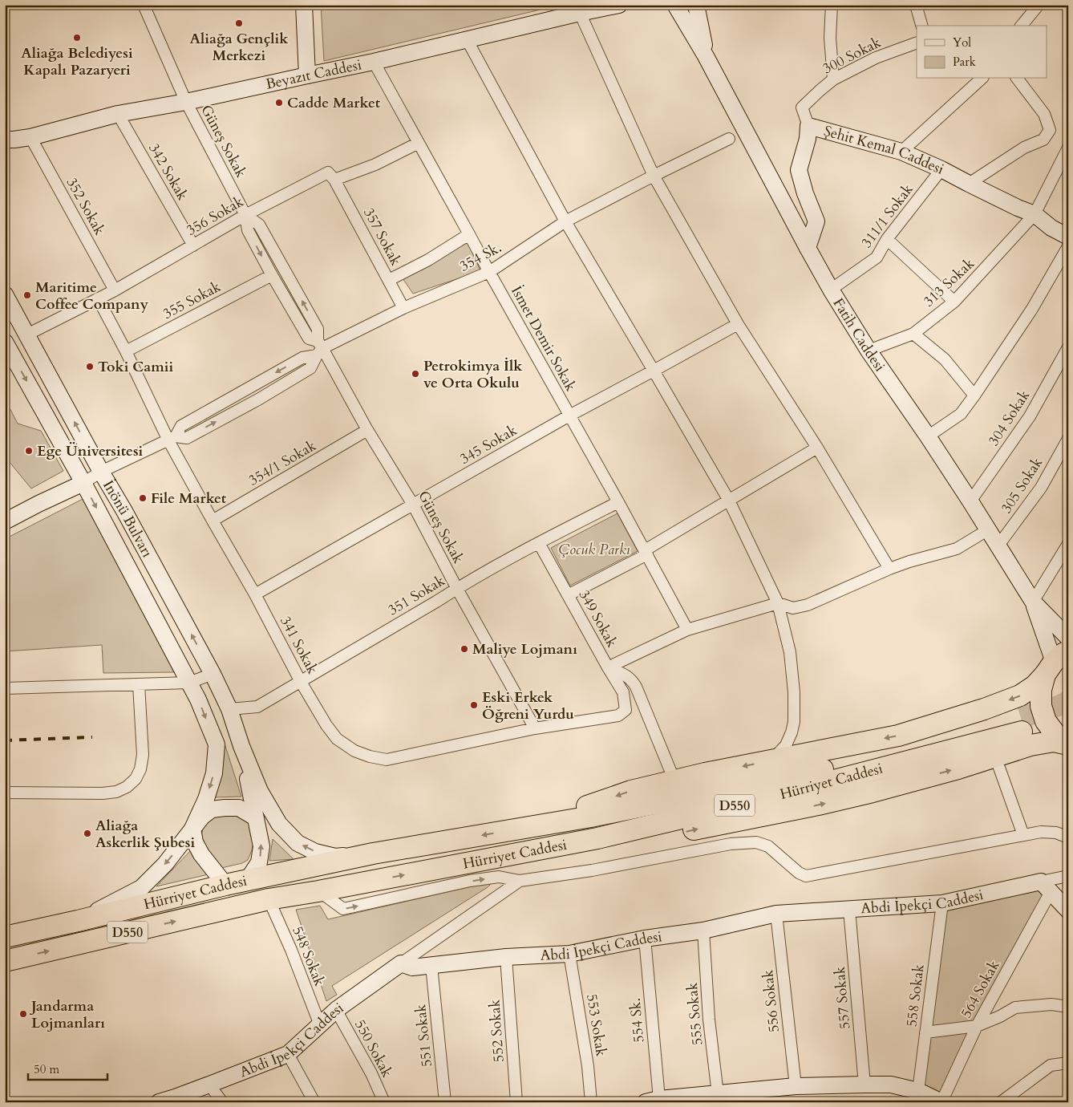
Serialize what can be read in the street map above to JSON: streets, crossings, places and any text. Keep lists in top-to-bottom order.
{
  "streets": {
    "highway": ["Hürriyet Caddesi", "D550"],
    "street": [
      "300 Sokak",
      "Beyazıt Caddesi",
      "Güneş Sokak",
      "Şehit Kemal Caddesi",
      "342 Sokak",
      "352 Sokak",
      "356 Sokak",
      "311/1 Sokak",
      "357 Sokak",
      "354 Sk.",
      "313 Sokak",
      "355 Sokak",
      "Fatih Caddesi",
      "İsmet Demir Sokak",
      "304 Sokak",
      "345 Sokak",
      "354/1 Sokak",
      "305 Sokak",
      "İnönü Bulvarı",
      "351 Sokak",
      "349 Sokak",
      "341 Sokak",
      "Abdi İpekçi Caddesi",
      "548 Sokak",
      "564 Sokak",
      "558 Sokak",
      "557 Sokak",
      "556 Sokak",
      "555 Sokak",
      "554 Sk.",
      "553 Sokak",
      "552 Sokak",
      "551 Sokak",
      "550 Sokak"
    ]
  },
  "crossings": [
    ["300 Sokak", "Şehit Kemal Caddesi"],
    ["Beyazıt Caddesi", "Güneş Sokak"],
    ["Beyazıt Caddesi", "342 Sokak"],
    ["Beyazıt Caddesi", "352 Sokak"],
    ["Beyazıt Caddesi", "İsmet Demir Sokak"],
    ["Güneş Sokak", "356 Sokak"],
    ["Güneş Sokak", "354 Sk."],
    ["Güneş Sokak", "355 Sokak"],
    ["Güneş Sokak", "345 Sokak"],
    ["Güneş Sokak", "354/1 Sokak"],
    ["Güneş Sokak", "351 Sokak"],
    ["Güneş Sokak", "341 Sokak"],
    ["Şehit Kemal Caddesi", "311/1 Sokak"],
    ["Şehit Kemal Caddesi", "313 Sokak"],
    ["Şehit Kemal Caddesi", "Fatih Caddesi"],
    ["342 Sokak", "356 Sokak"],
    ["352 Sokak", "356 Sokak"],
    ["356 Sokak", "357 Sokak"],
    ["356 Sokak", "İsmet Demir Sokak"],
    ["356 Sokak", "İnönü Bulvarı"],
    ["356 Sokak", "341 Sokak"],
    ["311/1 Sokak", "Fatih Caddesi"],
    ["357 Sokak", "354 Sk."],
    ["354 Sk.", "İsmet Demir Sokak"],
    ["354 Sk.", "İnönü Bulvarı"],
    ["354 Sk.", "341 Sokak"],
    ["313 Sokak", "Fatih Caddesi"],
    ["355 Sokak", "341 Sokak"],
    ["Fatih Caddesi", "304 Sokak"],
    ["Fatih Caddesi", "305 Sokak"],
    ["İsmet Demir Sokak", "345 Sokak"],
    ["İsmet Demir Sokak", "351 Sokak"],
    ["345 Sokak", "341 Sokak"],
    ["354/1 Sokak", "341 Sokak"],
    ["İnönü Bulvarı", "351 Sokak"],
    ["351 Sokak", "349 Sokak"],
    ["351 Sokak", "341 Sokak"],
    ["349 Sokak", "341 Sokak"],
    ["Hürriyet Caddesi", "548 Sokak"],
    ["Abdi İpekçi Caddesi", "548 Sokak"],
    ["Abdi İpekçi Caddesi", "564 Sokak"],
    ["Abdi İpekçi Caddesi", "558 Sokak"],
    ["Abdi İpekçi Caddesi", "557 Sokak"],
    ["Abdi İpekçi Caddesi", "556 Sokak"],
    ["Abdi İpekçi Caddesi", "555 Sokak"],
    ["Abdi İpekçi Caddesi", "554 Sk."],
    ["Abdi İpekçi Caddesi", "553 Sokak"],
    ["Abdi İpekçi Caddesi", "552 Sokak"],
    ["Abdi İpekçi Caddesi", "551 Sokak"],
    ["Abdi İpekçi Caddesi", "550 Sokak"]
  ],
  "parks": ["Çocuk Parkı"],
  "places": [
    "Aliağa Gençlik Merkezi",
    "Aliağa Belediyesi Kapalı Pazaryeri",
    "Cadde Market",
    "Maritime Coffee Company",
    "Toki Camii",
    "Petrokimya İlk ve Orta Okulu",
    "Ege Üniversitesi",
    "File Market",
    "Maliye Lojmanı",
    "Eski Erkek Öğreni Yurdu",
    "Aliağa Askerlik Şubesi",
    "Jandarma Lojmanları"
  ],
  "legend": ["Yol", "Park"],
  "scale_bar": "50 m"
}
